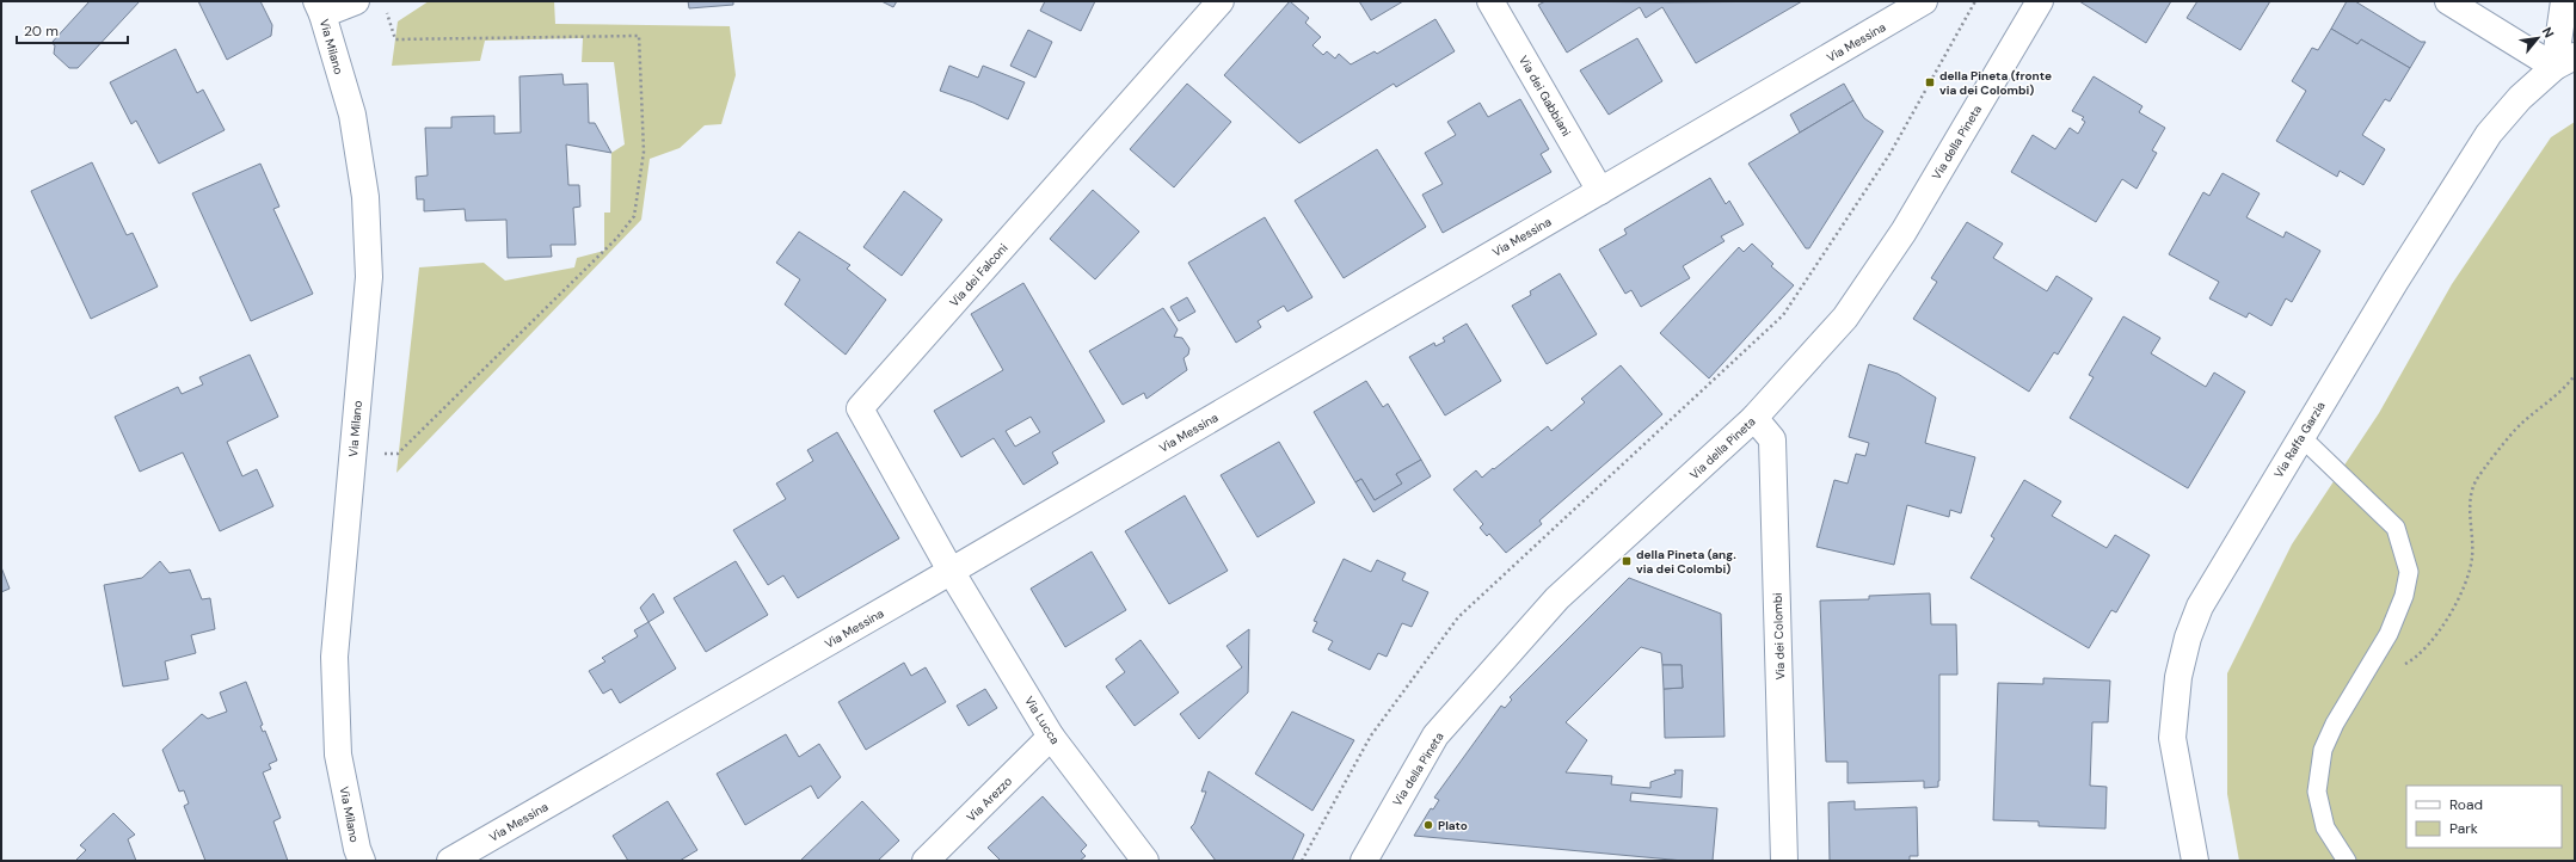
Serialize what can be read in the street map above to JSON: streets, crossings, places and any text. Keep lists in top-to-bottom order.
{
  "streets": {
    "street": [
      "Via Messina",
      "Via Milano",
      "Via dei Gabbiani",
      "Via della Pineta",
      "Via dei Falconi",
      "Via Raffa Garzia",
      "Via dei Colombi",
      "Via Lucca",
      "Via Arezzo"
    ]
  },
  "crossings": [
    ["Via Messina", "Via dei Gabbiani"],
    ["Via Messina", "Via dei Falconi"],
    ["Via Messina", "Via Lucca"],
    ["Via della Pineta", "Via dei Colombi"],
    ["Via dei Falconi", "Via Lucca"],
    ["Via Lucca", "Via Arezzo"]
  ],
  "places": {
    "transit": ["della Pineta (fronte via dei Colombi)", "della Pineta (ang. via dei Colombi)"],
    "other": ["Plato"]
  },
  "legend": ["Road", "Park"],
  "scale_bar": "20 m",
  "north": "top right"
}
